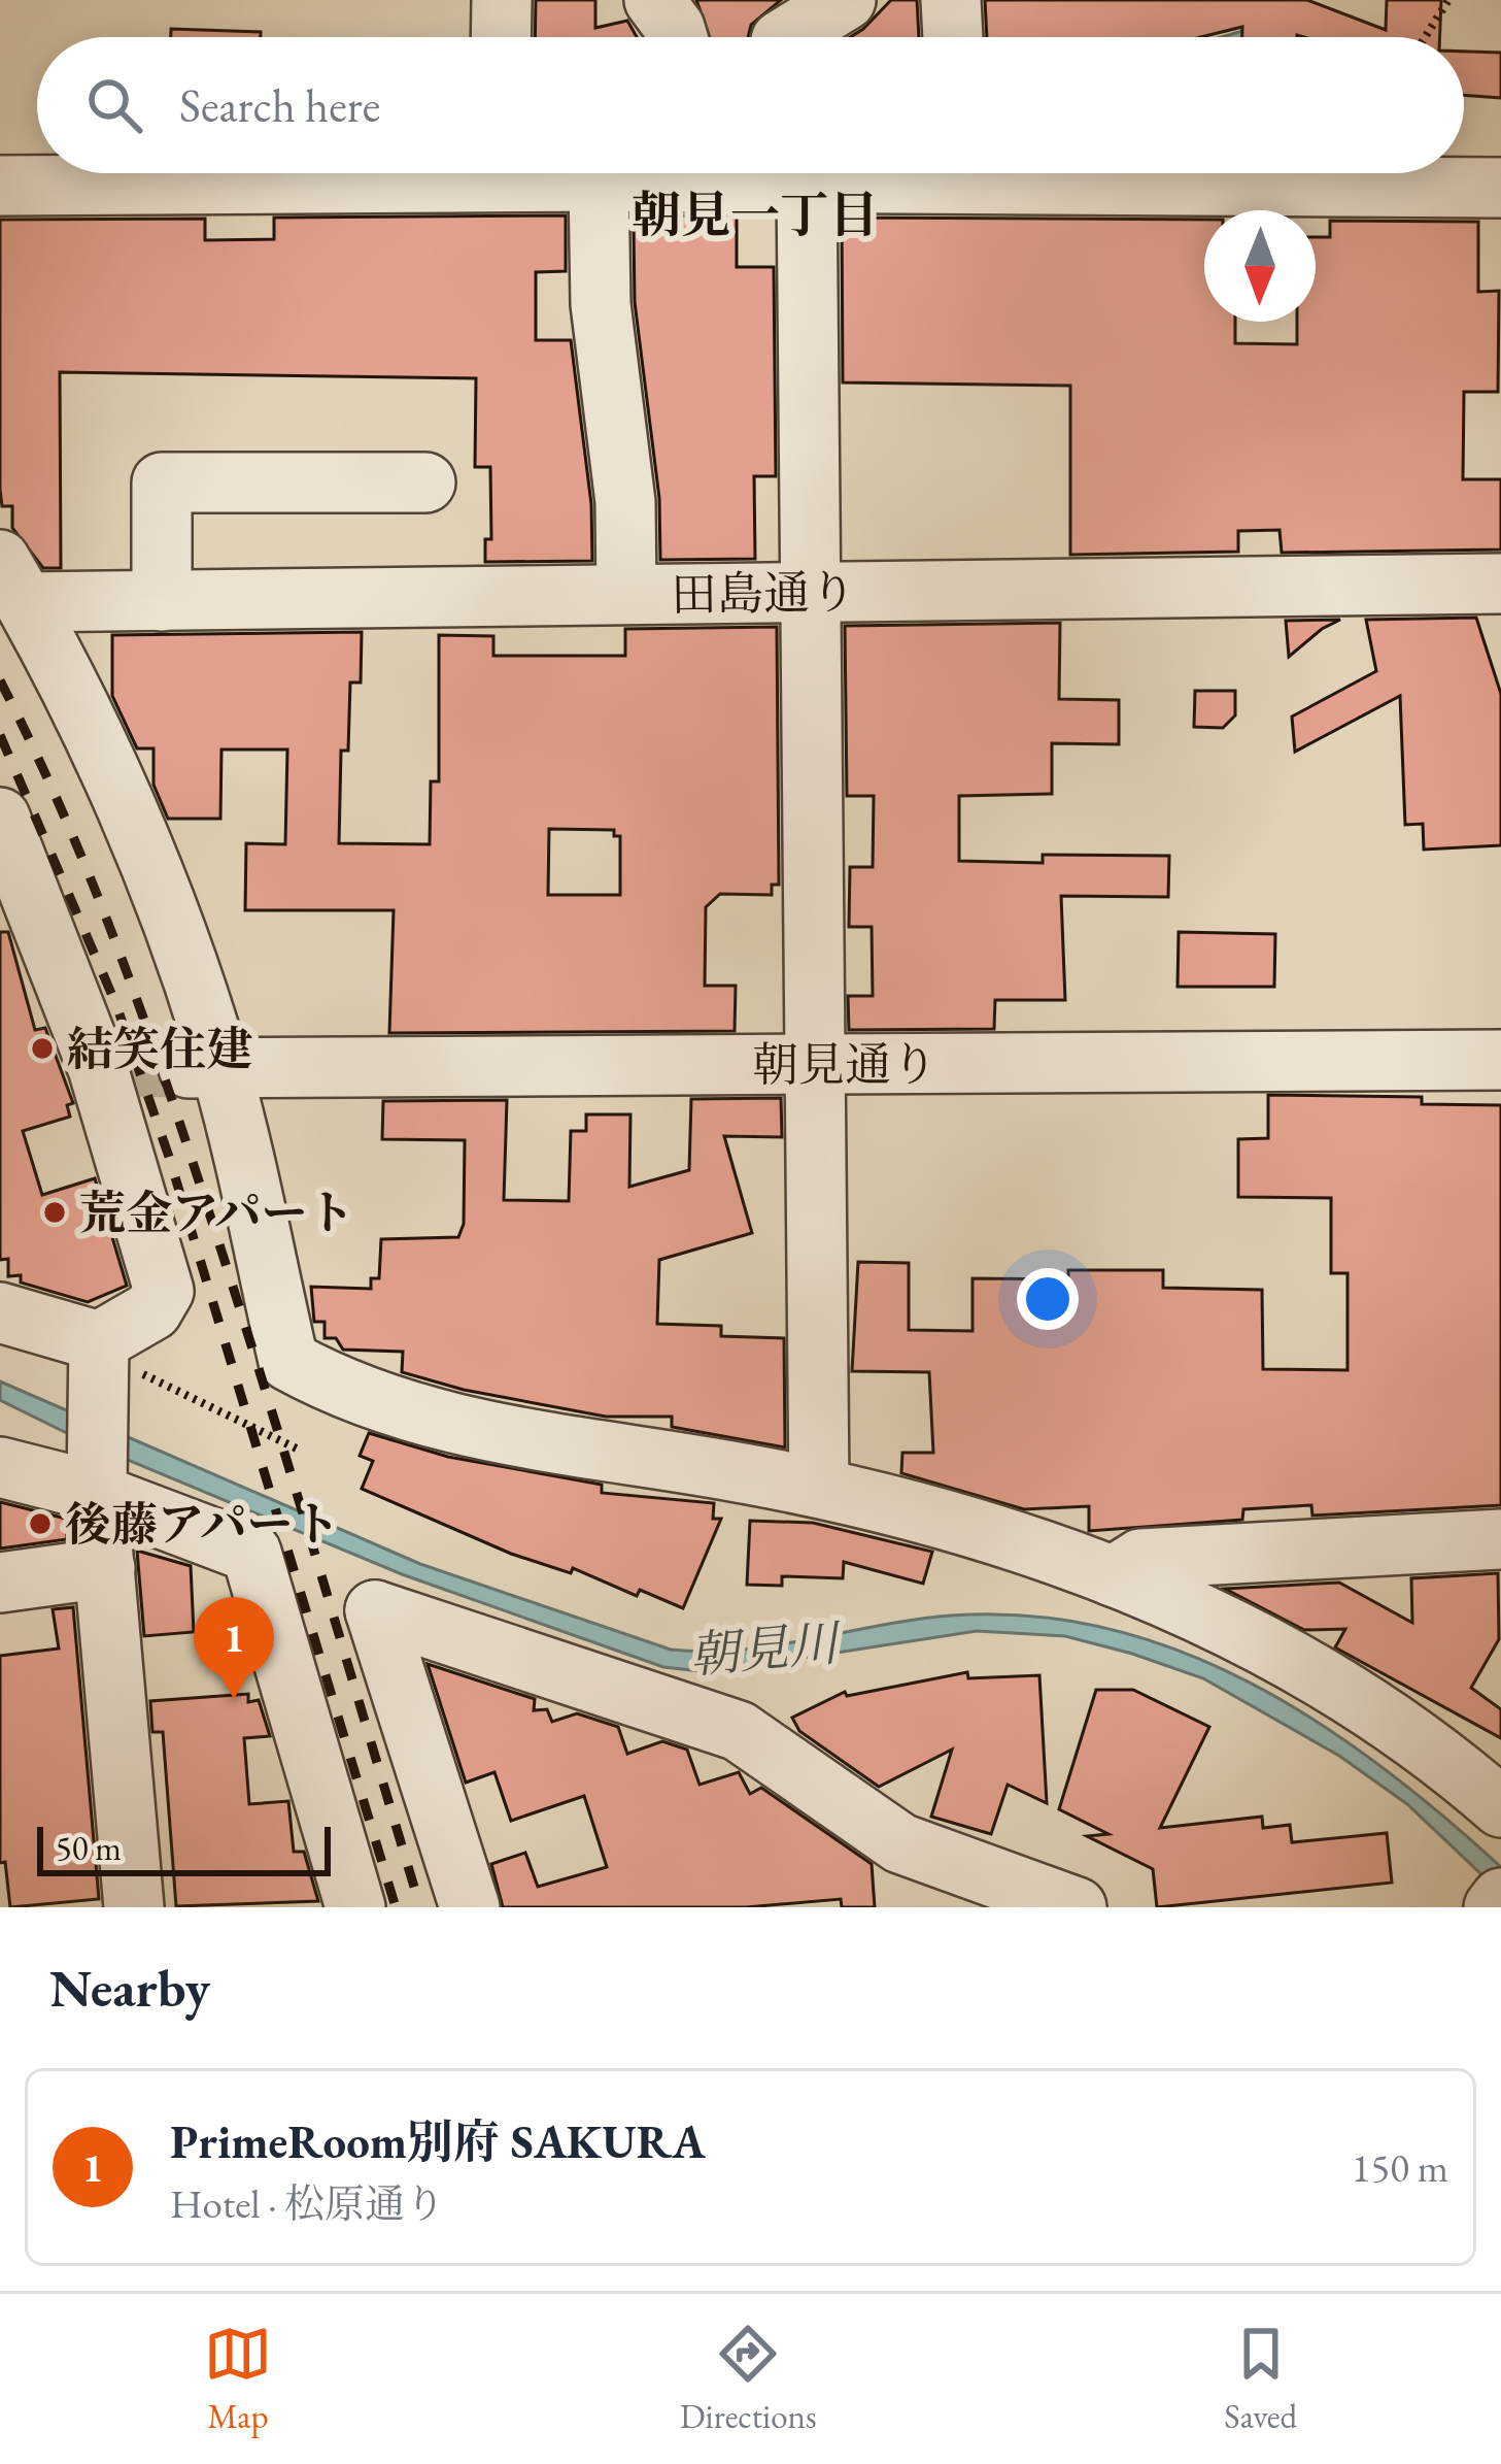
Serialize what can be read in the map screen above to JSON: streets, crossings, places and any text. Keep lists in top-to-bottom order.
{
  "streets": {
    "street": ["田島通り", "朝見通り"]
  },
  "districts": ["朝見一丁目"],
  "water": ["朝見川"],
  "places": ["結笑住建", "荒金アパート", "後藤アパート"],
  "scale_bar": "50 m",
  "north": "bottom",
  "page": {
    "search": "Search here",
    "pins": "1",
    "scale": "50 m",
    "heading": "Nearby",
    "list": [
      {
        "mark": "1",
        "name": "PrimeRoom別府 SAKURA",
        "note": "Hotel · 松原通り",
        "value": "150 m"
      }
    ],
    "nav": ["Map", "Directions", "Saved"]
  }
}
